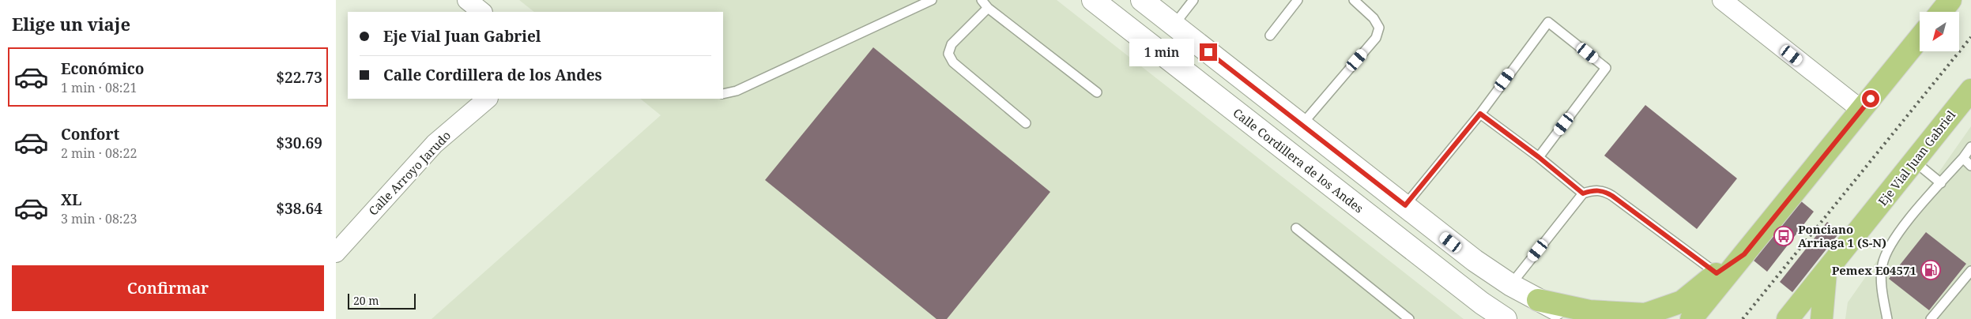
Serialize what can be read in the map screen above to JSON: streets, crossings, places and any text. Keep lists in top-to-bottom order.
{
  "streets": {
    "main road": ["Eje Vial Juan Gabriel", "Calle Cordillera de los Andes"],
    "street": ["Calle Arroyo Jarudo"]
  },
  "places": {
    "bus stop": ["Ponciano Arriaga 1 (S-N)"],
    "fuel station": ["Pemex E04571"]
  },
  "scale_bar": "20 m",
  "north": "bottom left",
  "page": {
    "heading": "Elige un viaje",
    "banner": ["Eje Vial Juan Gabriel", "Calle Cordillera de los Andes"],
    "bubble": "1 min",
    "list": [
      {
        "name": "Económico",
        "note": "1 min · 08:21",
        "value": "$22.73"
      },
      {
        "name": "Confort",
        "note": "2 min · 08:22",
        "value": "$30.69"
      },
      {
        "name": "XL",
        "note": "3 min · 08:23",
        "value": "$38.64"
      }
    ],
    "buttons": "Confirmar",
    "scale": "20 m"
  }
}
